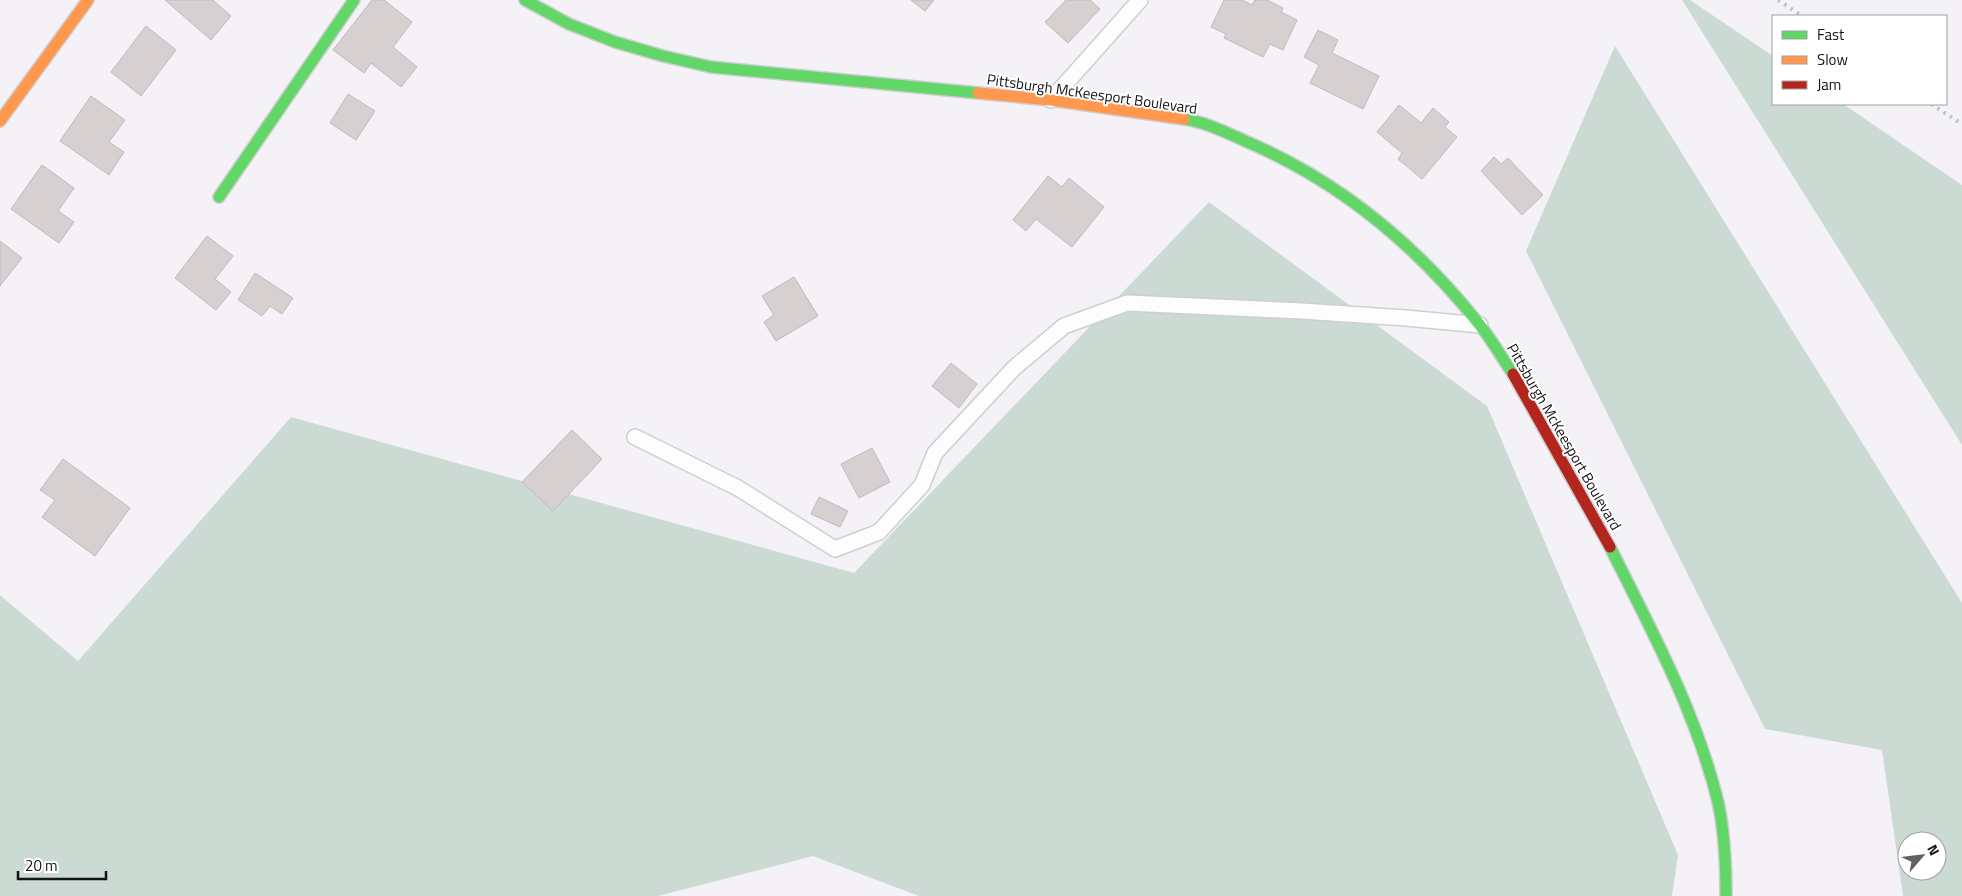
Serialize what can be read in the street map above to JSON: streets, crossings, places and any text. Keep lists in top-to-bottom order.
{
  "streets": {
    "main road": ["Pittsburgh McKeesport Boulevard"]
  },
  "legend": ["Fast", "Slow", "Jam"],
  "scale_bar": "20 m",
  "north": "top right"
}
